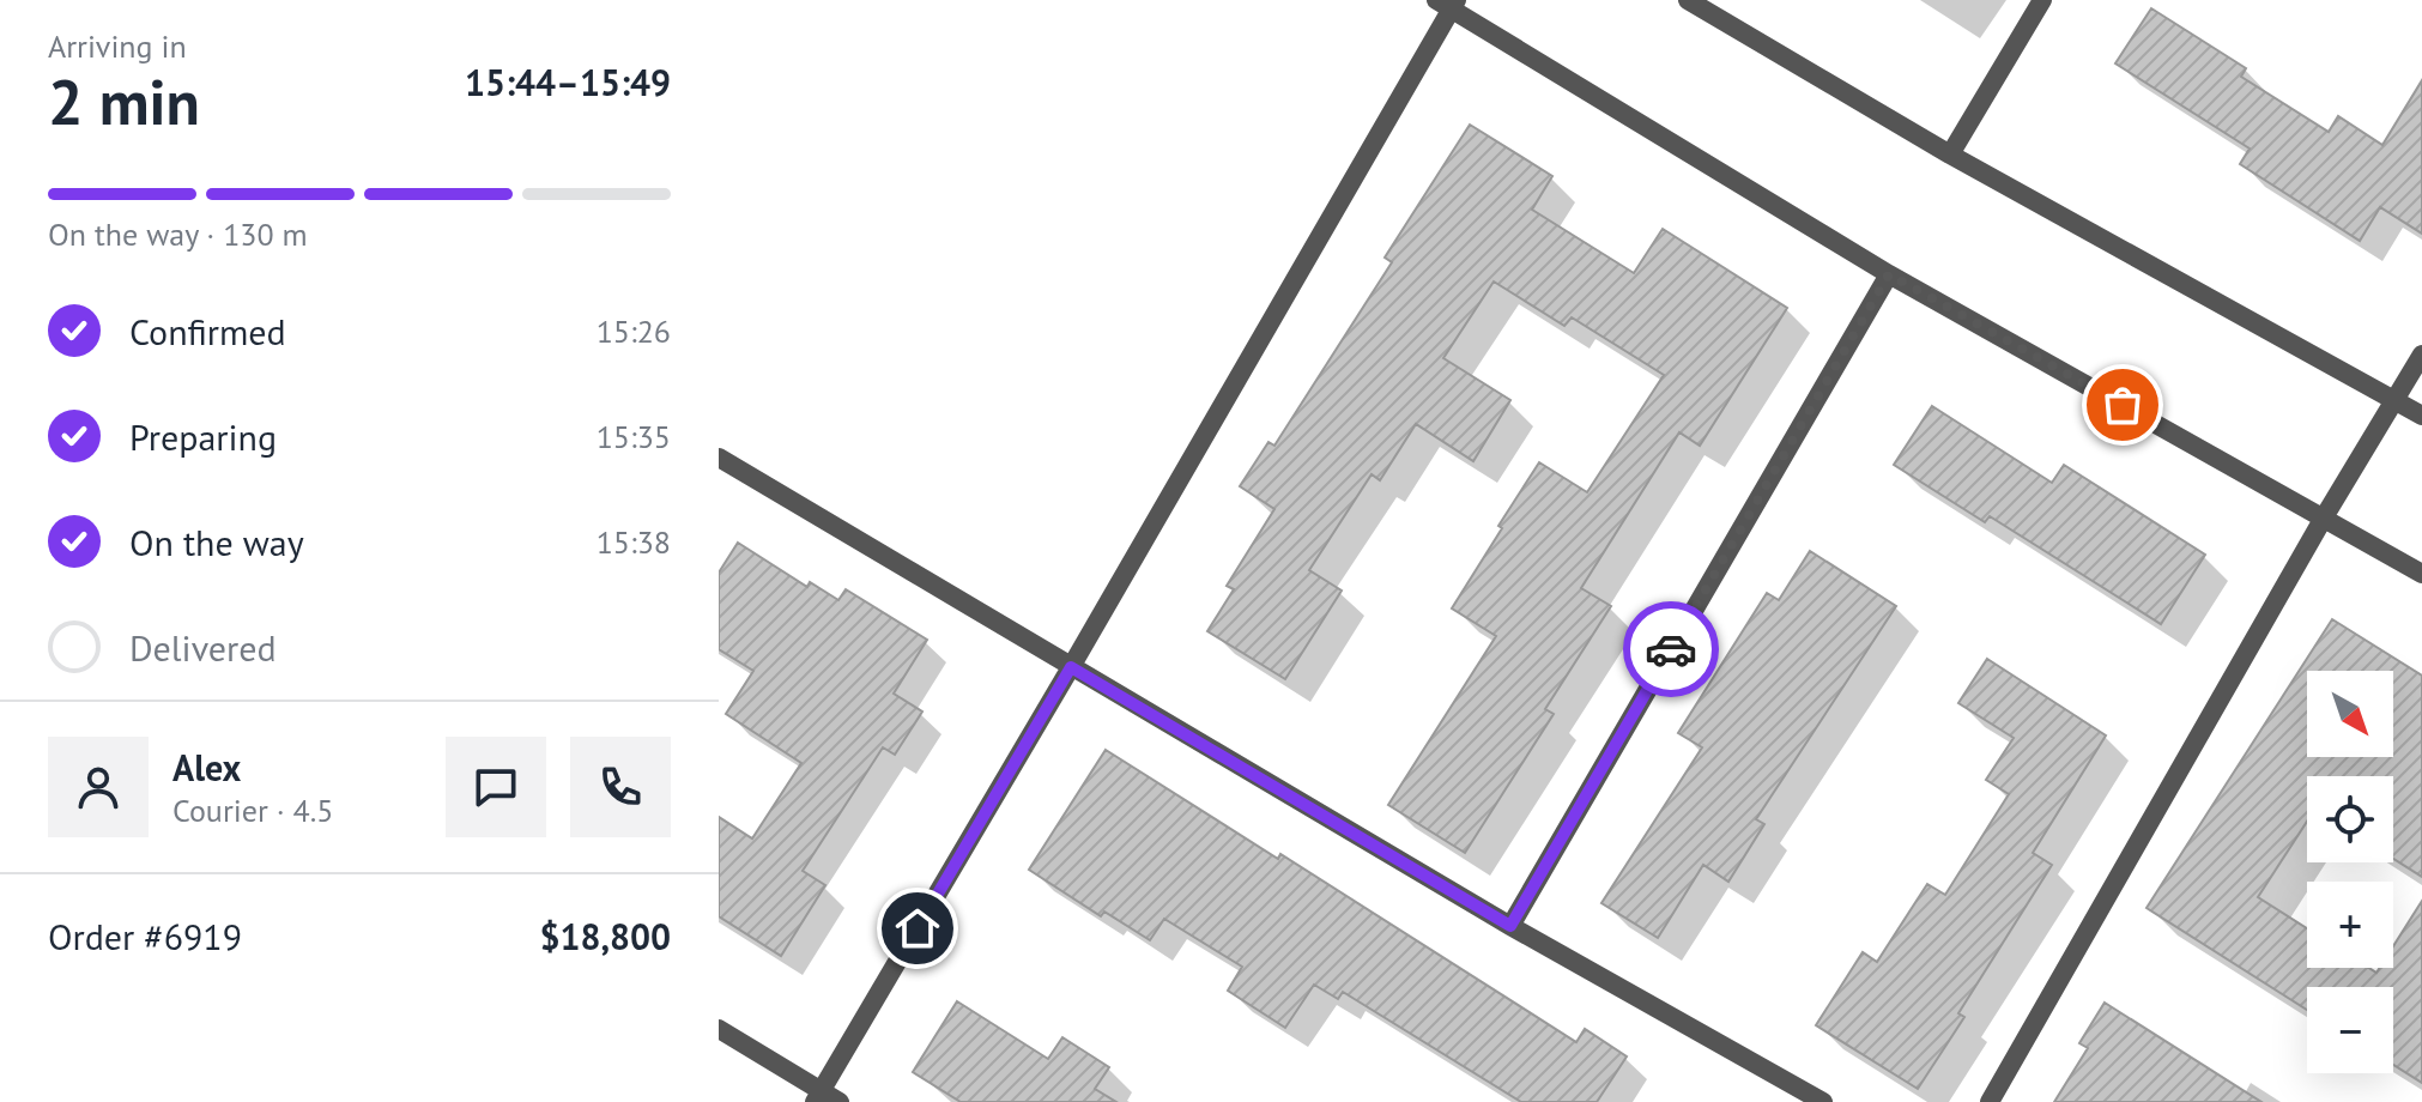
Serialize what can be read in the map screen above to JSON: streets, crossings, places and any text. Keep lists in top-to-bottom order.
{
  "north": "bottom right",
  "page": {
    "heading": ["2 min", "Arriving in", "15:44–15:49"],
    "panel": [
      "Alex",
      "Courier · 4.5",
      "Order #6919",
      "$18,800"
    ],
    "bar": "On the way · 130 m",
    "list": [
      ["Confirmed", "15:26"],
      ["Preparing", "15:35"],
      ["On the way", "15:38"],
      "Delivered"
    ],
    "map_buttons": ["+", "−"]
  }
}
